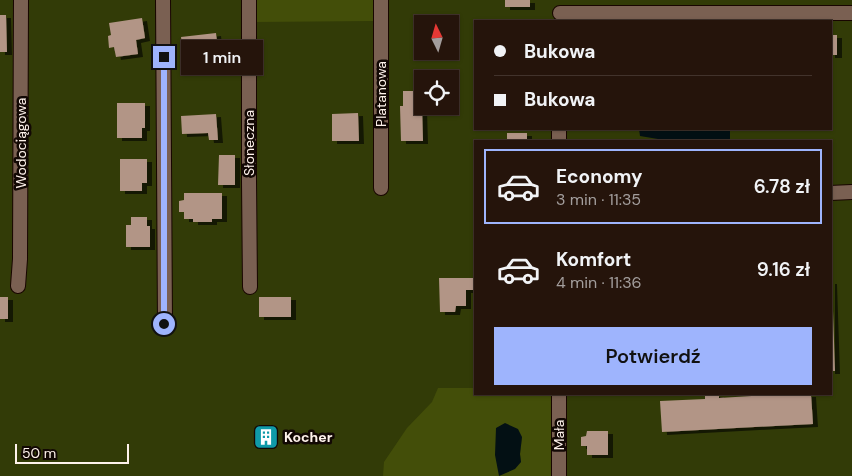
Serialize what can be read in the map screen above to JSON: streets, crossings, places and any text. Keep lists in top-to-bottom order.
{
  "streets": {
    "street": [
      "Platanowa",
      "Wodociągowa",
      "Słoneczna",
      "Mała"
    ]
  },
  "places": {
    "building": ["Kocher"]
  },
  "scale_bar": "50 m",
  "north": "top",
  "page": {
    "banner": ["Bukowa", "Bukowa"],
    "bubble": "1 min",
    "list": [
      {
        "name": "Economy",
        "note": "3 min · 11:35",
        "value": "6.78 zł"
      },
      {
        "name": "Komfort",
        "note": "4 min · 11:36",
        "value": "9.16 zł"
      }
    ],
    "buttons": "Potwierdź",
    "scale": "50 m"
  }
}
